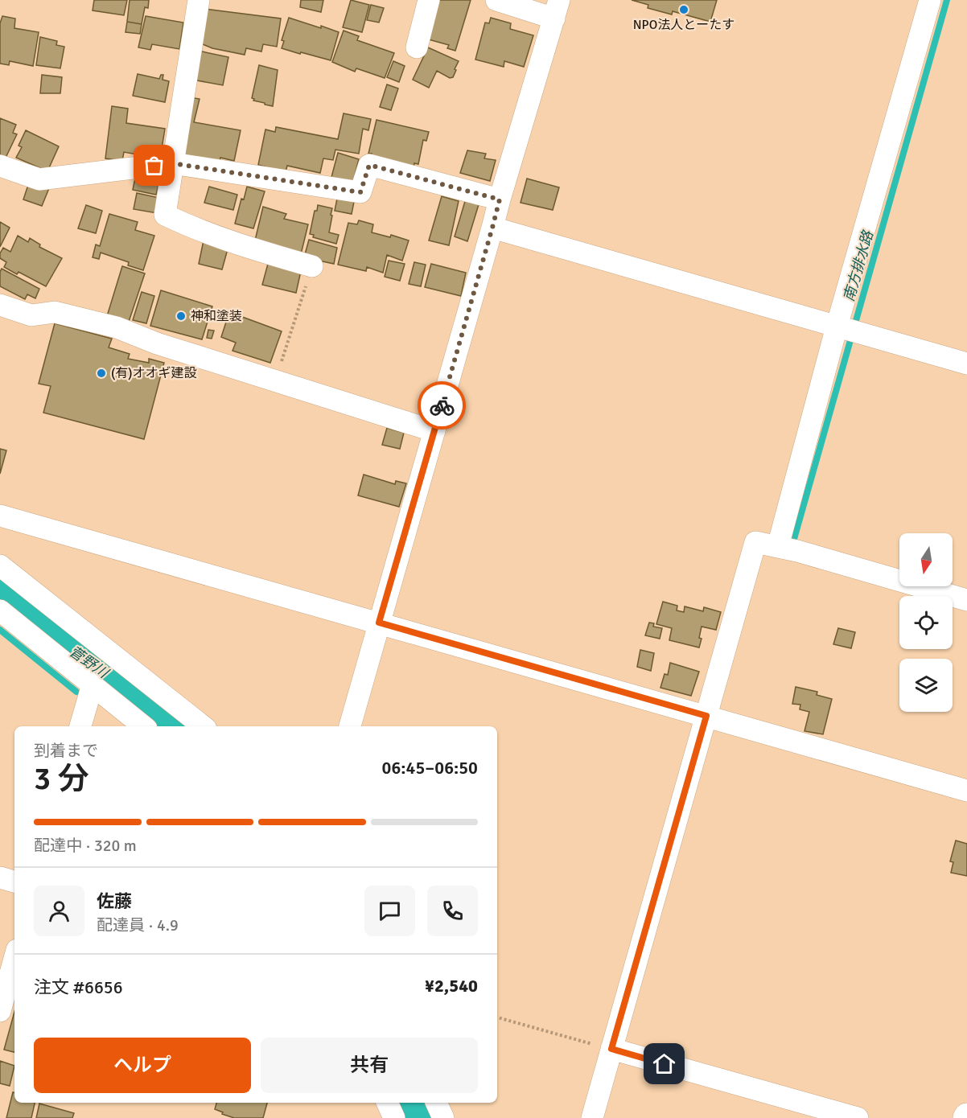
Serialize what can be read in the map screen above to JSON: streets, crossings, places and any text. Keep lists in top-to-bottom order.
{
  "water": ["南方排水路", "菅野川"],
  "places": ["NPO法人とーたす", "神和塗装", "(有)オオギ建設"],
  "north": "bottom",
  "page": {
    "heading": ["3 分", "到着まで", "06:45–06:50"],
    "panel": [
      "佐藤",
      "配達員 · 4.9",
      "注文 #6656",
      "¥2,540"
    ],
    "bar": "配達中 · 320 m",
    "buttons": ["ヘルプ", "共有"]
  }
}
